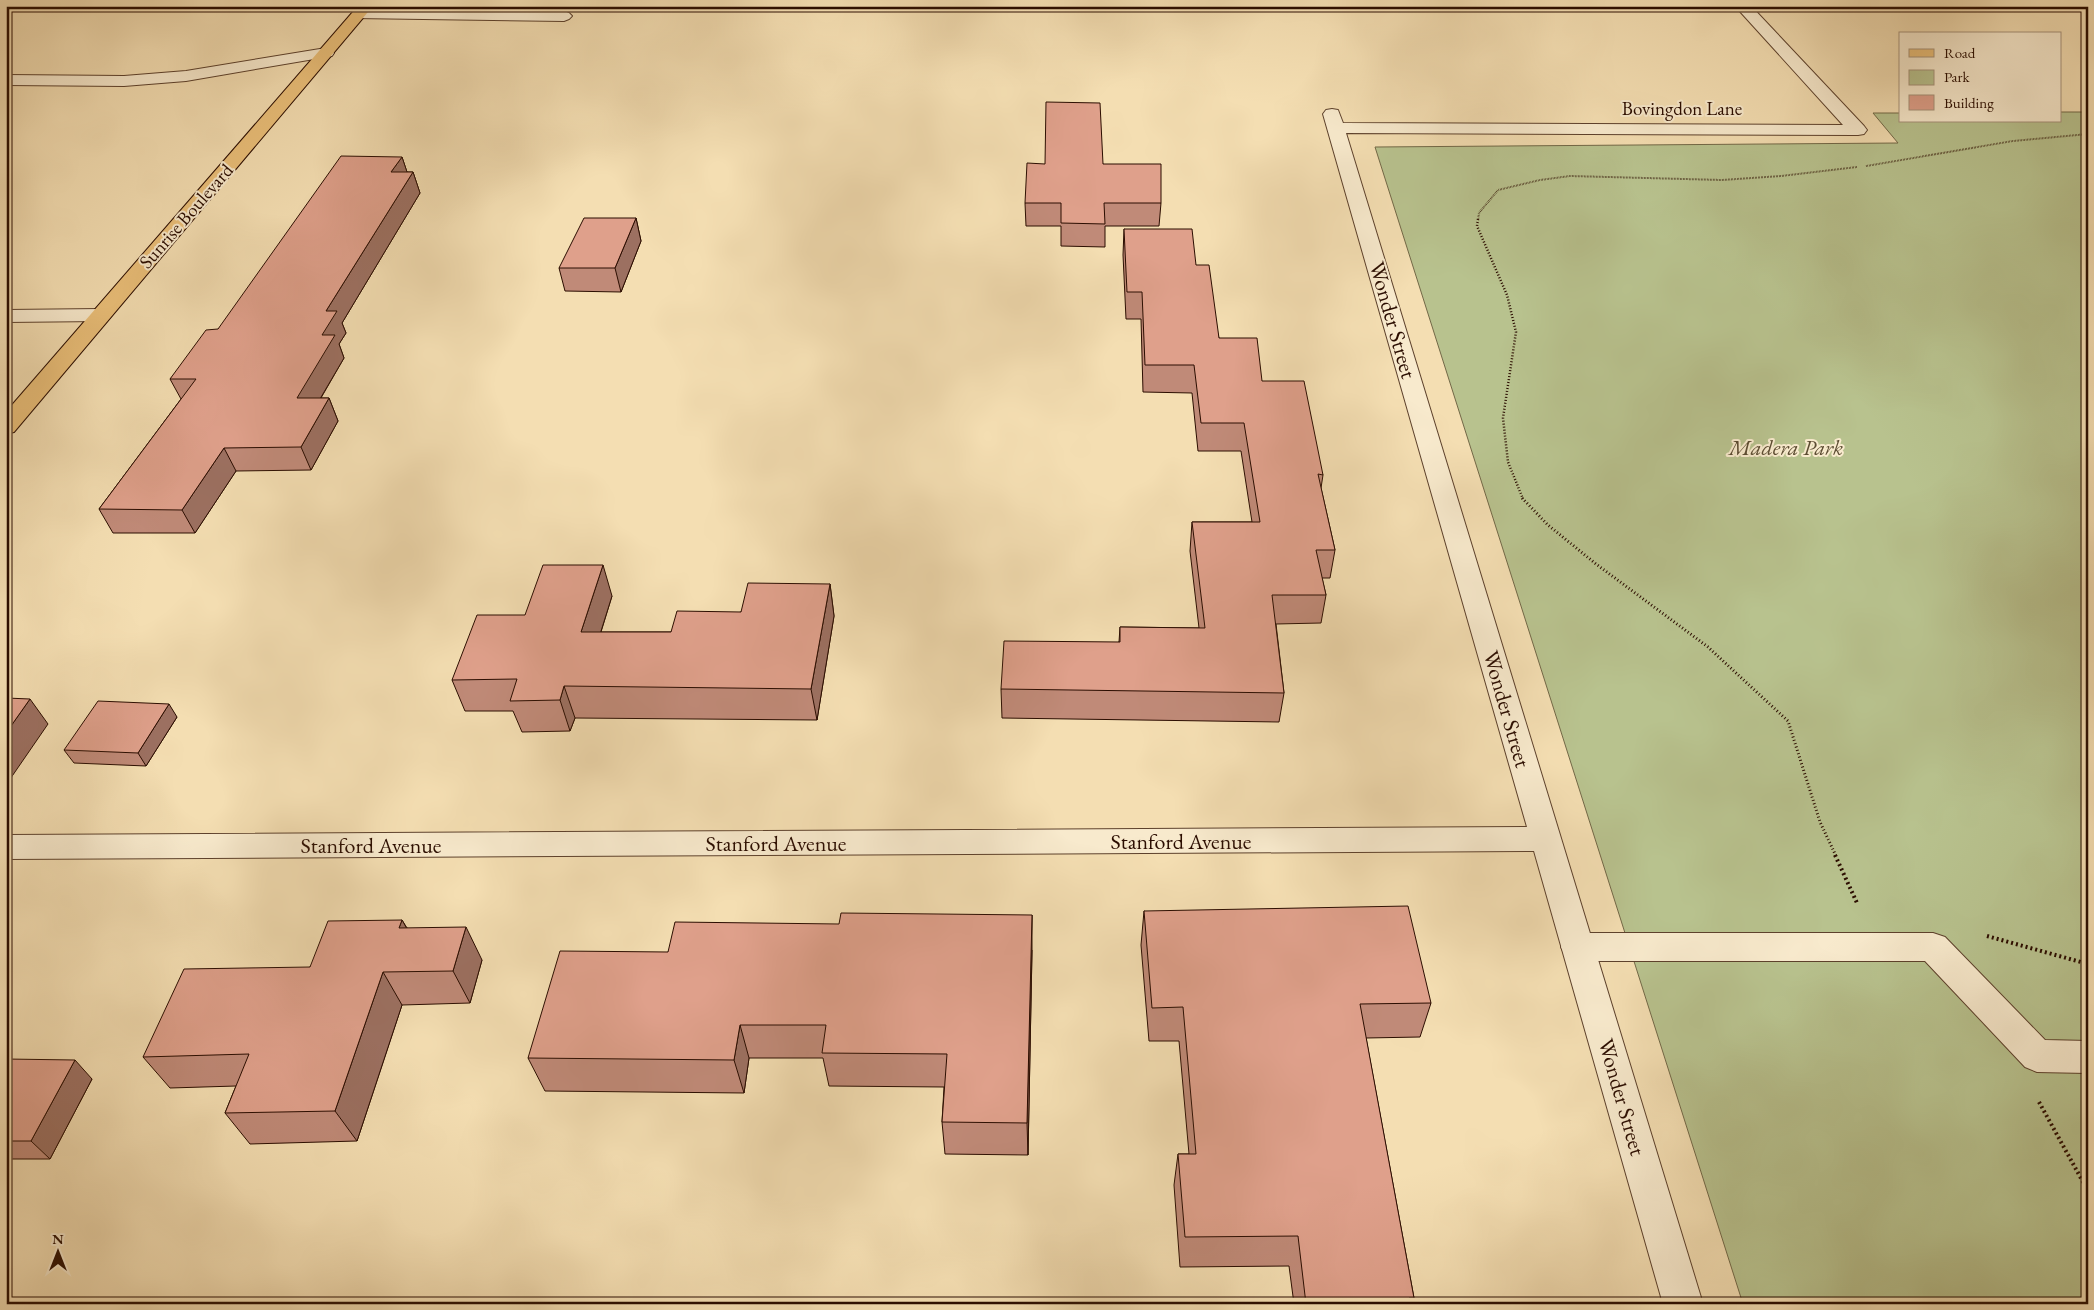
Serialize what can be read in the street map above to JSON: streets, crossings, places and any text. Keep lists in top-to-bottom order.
{
  "streets": {
    "main road": ["Sunrise Boulevard"],
    "street": ["Bovingdon Lane", "Wonder Street", "Stanford Avenue"]
  },
  "crossings": [
    ["Bovingdon Lane", "Wonder Street"],
    ["Wonder Street", "Stanford Avenue"]
  ],
  "parks": ["Madera Park"],
  "legend": ["Road", "Park", "Building"],
  "north": "top"
}
